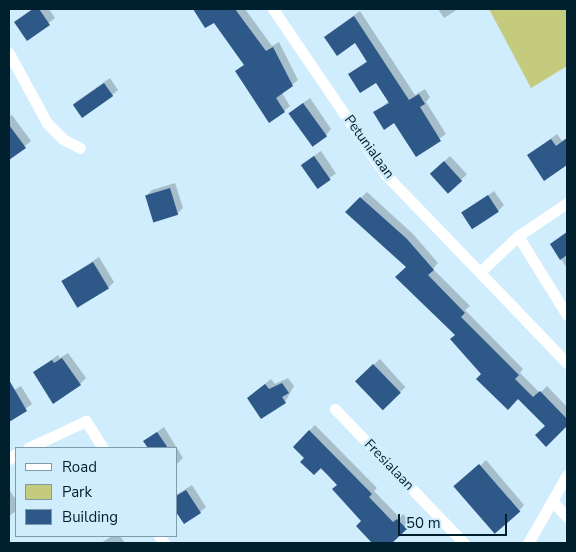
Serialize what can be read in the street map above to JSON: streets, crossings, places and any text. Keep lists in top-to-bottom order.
{
  "streets": {
    "street": ["Petunialaan", "Fresialaan"]
  },
  "legend": ["Road", "Park", "Building"],
  "scale_bar": "50 m"
}
